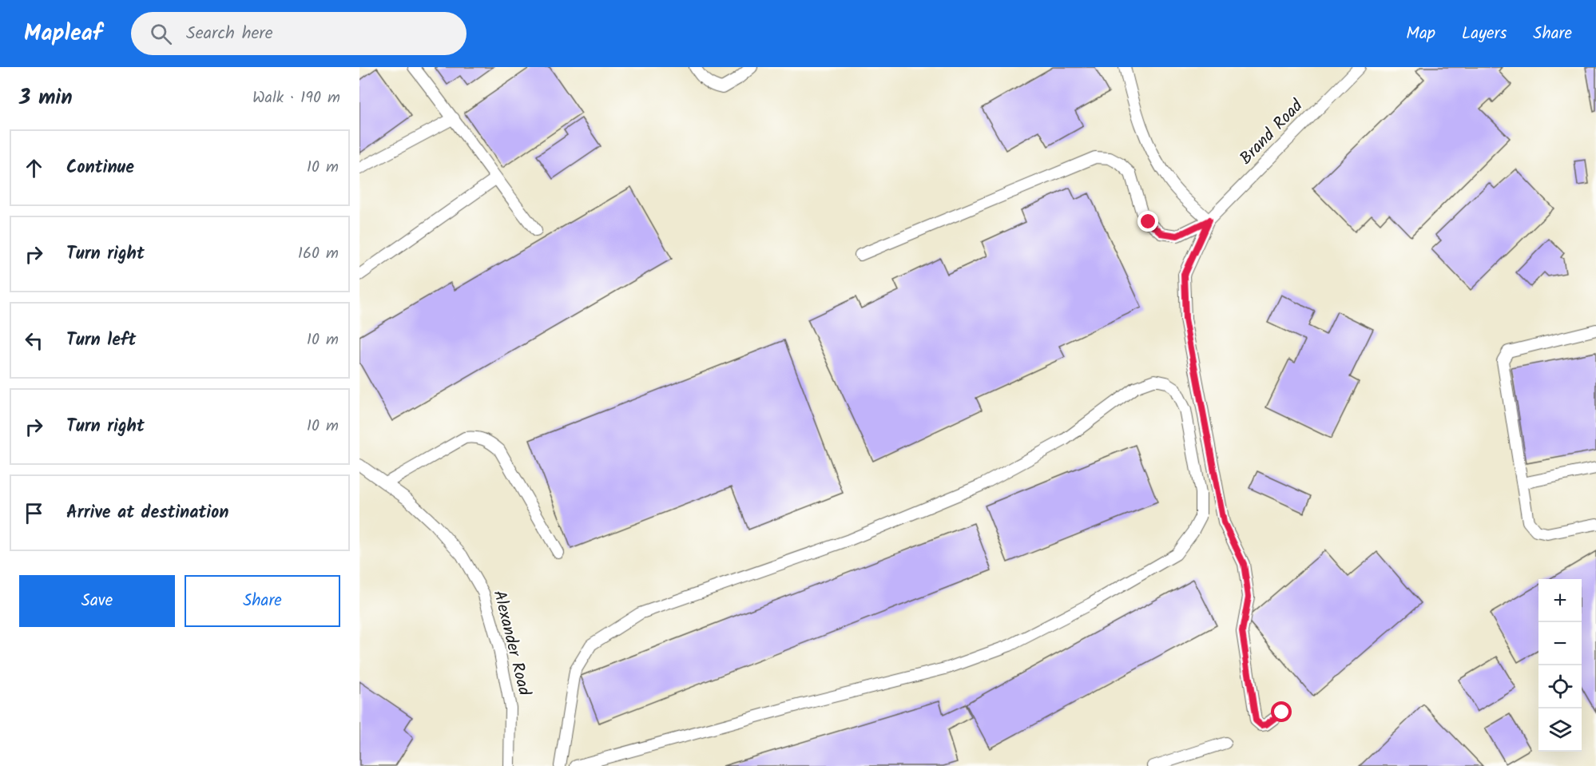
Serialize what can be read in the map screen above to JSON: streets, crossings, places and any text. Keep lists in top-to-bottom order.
{
  "streets": {
    "lane": ["Brand Road", "Alexander Road"]
  },
  "page": {
    "header": "Mapleaf",
    "search": "Search here",
    "nav": ["Map", "Layers", "Share"],
    "heading": ["3 min", "Walk · 190 m"],
    "list": [
      ["Continue", "10 m"],
      ["Turn right", "160 m"],
      ["Turn left", "10 m"],
      ["Turn right", "10 m"],
      "Arrive at destination"
    ],
    "buttons": ["Save", "Share"],
    "map_buttons": ["+", "−"]
  }
}
